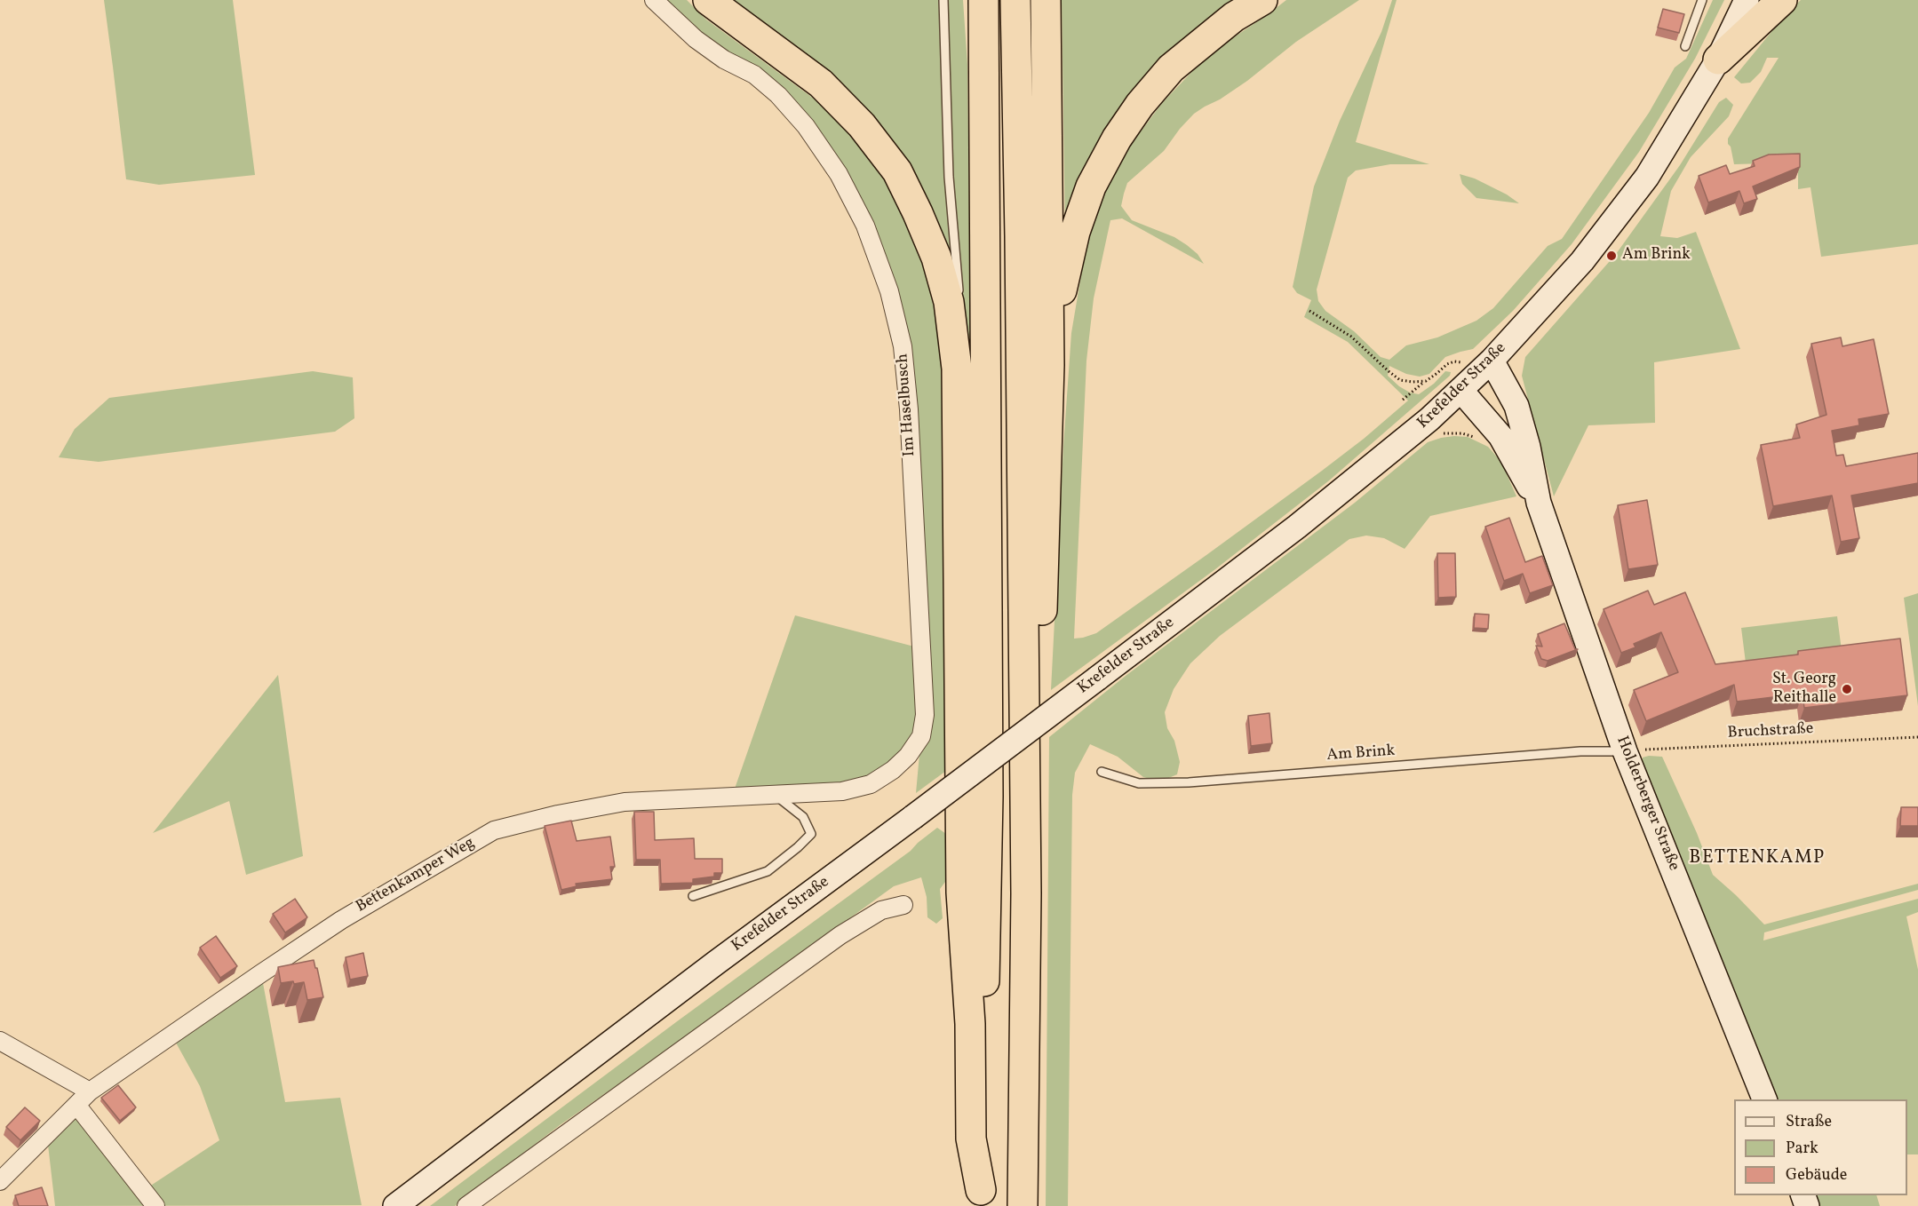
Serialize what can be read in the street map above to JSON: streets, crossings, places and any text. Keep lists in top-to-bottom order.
{
  "streets": {
    "main road": ["Krefelder Straße", "Holderberger Straße"],
    "street": ["Im Haselbusch", "Bettenkamper Weg"],
    "lane": ["Am Brink"],
    "path": ["Bruchstraße"]
  },
  "crossings": [
    ["Krefelder Straße", "Holderberger Straße"],
    ["Im Haselbusch", "Bettenkamper Weg"],
    ["Bruchstraße", "Am Brink"],
    ["Bruchstraße", "Holderberger Straße"],
    ["Am Brink", "Holderberger Straße"]
  ],
  "districts": ["BETTENKAMP"],
  "places": ["Am Brink", "St. Georg Reithalle"],
  "legend": ["Straße", "Park", "Gebäude"]
}
